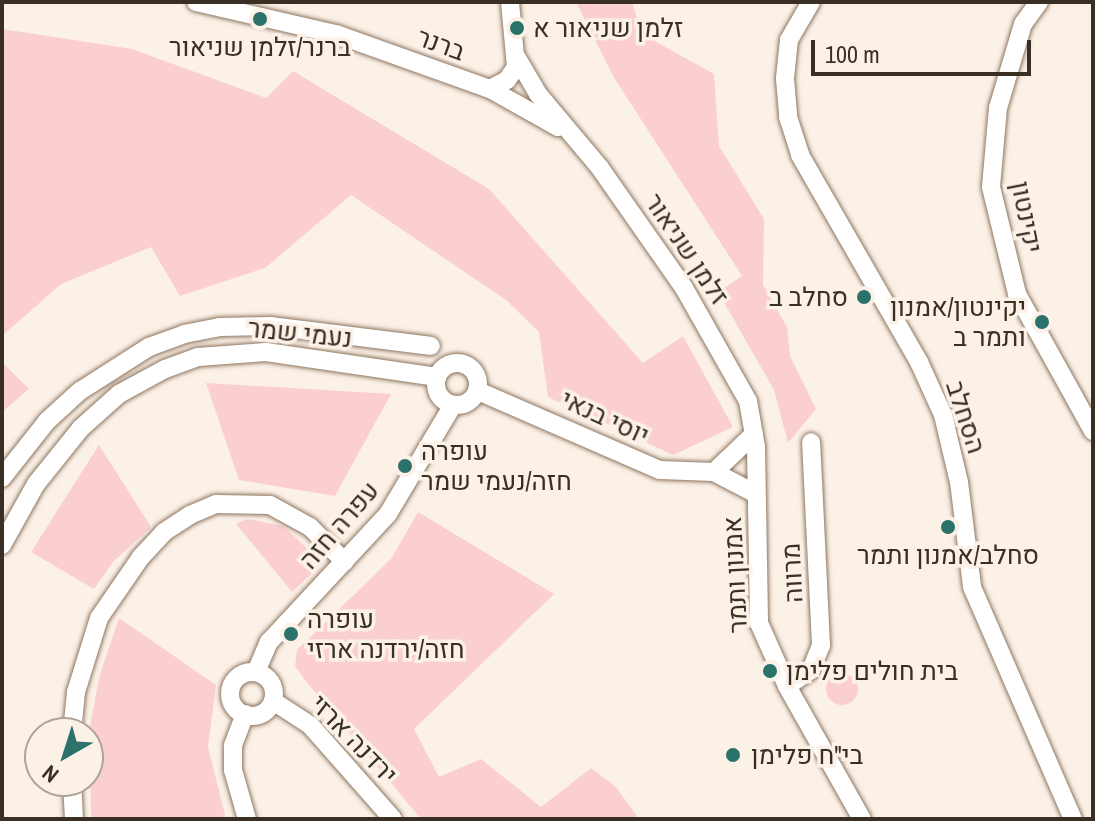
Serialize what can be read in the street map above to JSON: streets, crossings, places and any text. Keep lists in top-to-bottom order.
{
  "streets": {
    "street": [
      "ברנר",
      "יקינטון",
      "זלמן שניאור",
      "נעמי שמר",
      "יוסי בנאי",
      "הסחלב",
      "עפרה חזה",
      "מרווה",
      "אמנון ותמר",
      "ירדנה ארזי"
    ]
  },
  "crossings": [
    ["ברנר", "זלמן שניאור"],
    ["זלמן שניאור", "יוסי בנאי"],
    ["זלמן שניאור", "אמנון ותמר"],
    ["נעמי שמר", "יוסי בנאי"],
    ["נעמי שמר", "עפרה חזה"],
    ["יוסי בנאי", "עפרה חזה"],
    ["יוסי בנאי", "אמנון ותמר"],
    ["עפרה חזה", "ירדנה ארזי"],
    ["מרווה", "אמנון ותמר"]
  ],
  "places": [
    "ברנר/זלמן שניאור",
    "זלמן שניאור א",
    "סחלב ב",
    "יקינטון/אמנון ותמר ב",
    "עופרה חזה/נעמי שמר",
    "סחלב/אמנון ותמר",
    "עופרה חזה/ירדנה ארזי",
    "בית חולים פלימן",
    "בי\"ח פלימן"
  ],
  "scale_bar": "100 m",
  "north": "bottom left"
}
